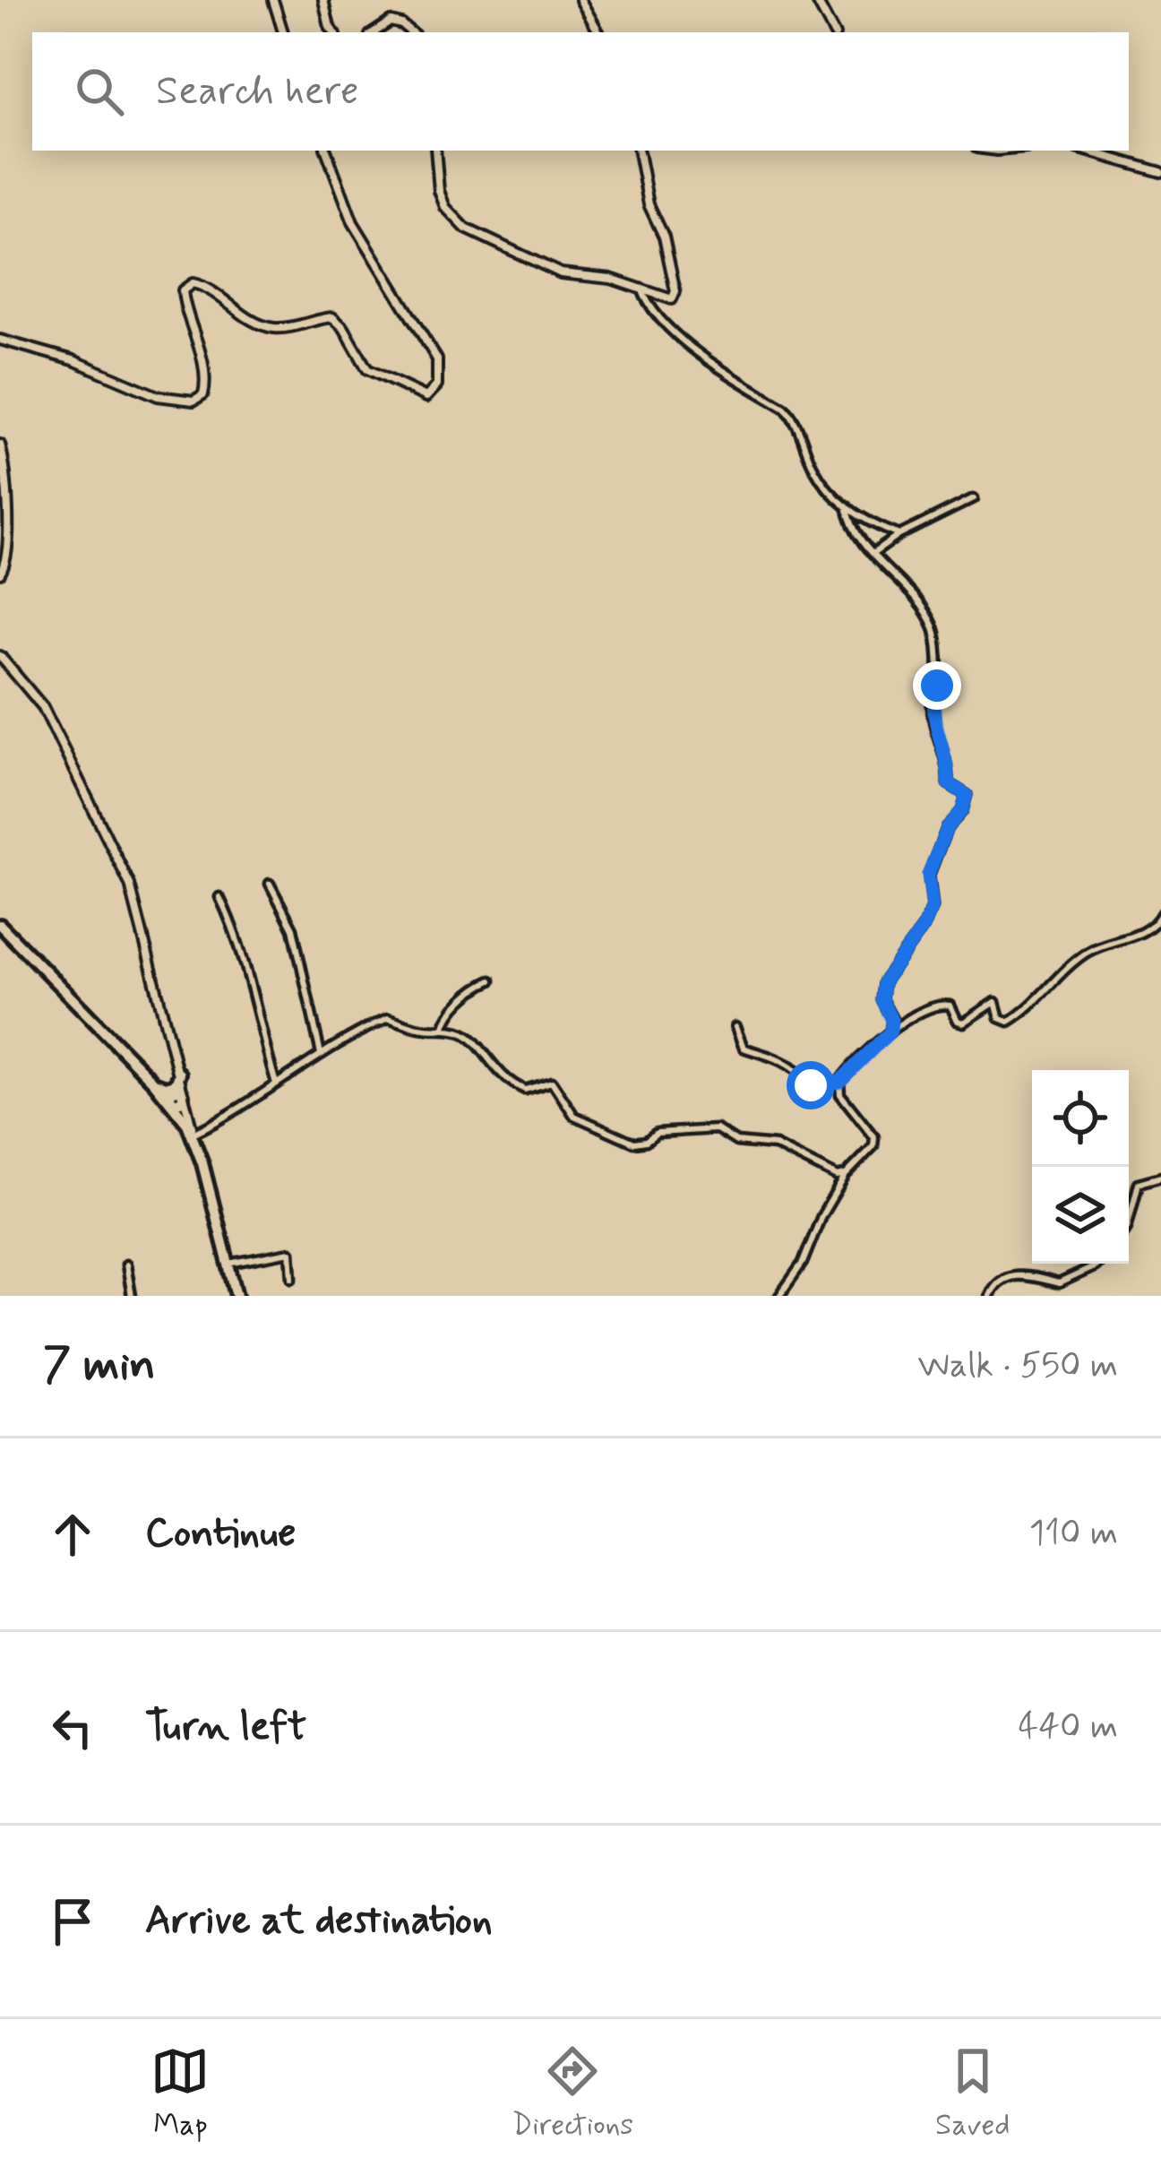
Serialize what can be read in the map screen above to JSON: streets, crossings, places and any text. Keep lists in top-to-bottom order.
{
  "page": {
    "search": "Search here",
    "heading": ["7 min", "Walk · 550 m"],
    "list": [
      ["Continue", "110 m"],
      ["Turn left", "440 m"],
      "Arrive at destination"
    ],
    "nav": ["Map", "Directions", "Saved"]
  }
}
